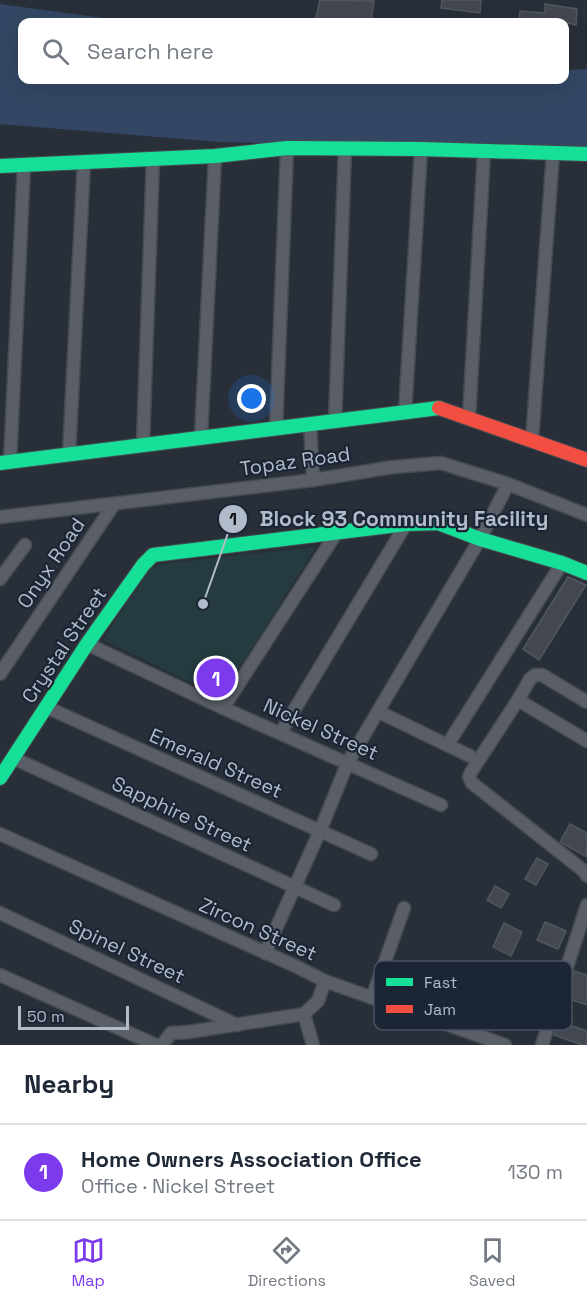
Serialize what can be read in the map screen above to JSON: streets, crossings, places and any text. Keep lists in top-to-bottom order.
{
  "streets": {
    "street": [
      "Topaz Road",
      "Onyx Road",
      "Crystal Street",
      "Nickel Street",
      "Emerald Street",
      "Sapphire Street",
      "Zircon Street",
      "Spinel Street"
    ]
  },
  "crossings": [
    ["Topaz Road", "Onyx Road"],
    ["Crystal Street", "Nickel Street"],
    ["Crystal Street", "Emerald Street"],
    ["Crystal Street", "Sapphire Street"]
  ],
  "places": ["Block 93 Community Facility"],
  "legend": ["Fast", "Jam"],
  "scale_bar": "50 m",
  "page": {
    "search": "Search here",
    "pins": "1",
    "scale": "50 m",
    "heading": "Nearby",
    "list": [
      {
        "mark": "1",
        "name": "Home Owners Association Office",
        "note": "Office · Nickel Street",
        "value": "130 m"
      }
    ],
    "nav": ["Map", "Directions", "Saved"]
  }
}
